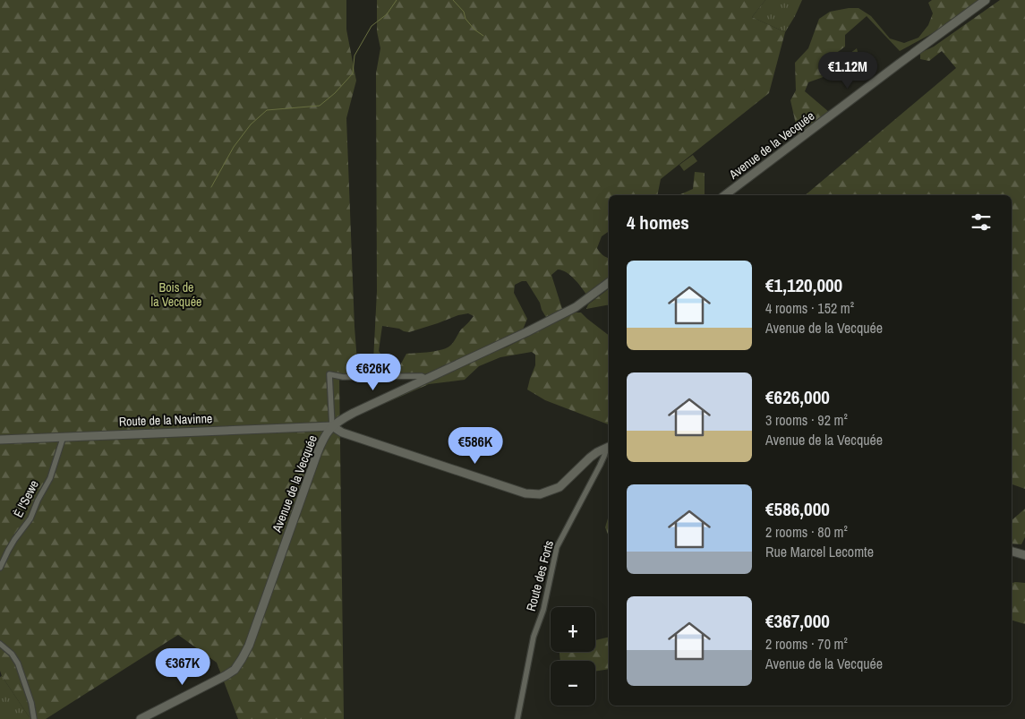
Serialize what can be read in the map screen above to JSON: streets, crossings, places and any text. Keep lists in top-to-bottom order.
{
  "streets": {
    "main road": ["Avenue de la Vecquée", "Route de la Navinne"],
    "street": ["È l'Sewe", "Route des Forts"]
  },
  "crossings": [
    ["Avenue de la Vecquée", "Route de la Navinne"],
    ["Route de la Navinne", "È l'Sewe"]
  ],
  "parks": ["Bois de la Vecquée"],
  "page": {
    "price": [
      "€1.12M",
      "€626K",
      "€586K",
      "€367K"
    ],
    "heading": "4 homes",
    "list": [
      {
        "name": "€1,120,000",
        "note": "4 rooms · 152 m² · Avenue de la Vecquée"
      },
      {
        "name": "€626,000",
        "note": "3 rooms · 92 m² · Avenue de la Vecquée"
      },
      {
        "name": "€586,000",
        "note": "2 rooms · 80 m² · Rue Marcel Lecomte"
      },
      {
        "name": "€367,000",
        "note": "2 rooms · 70 m² · Avenue de la Vecquée"
      }
    ],
    "map_buttons": ["+", "−"]
  }
}
